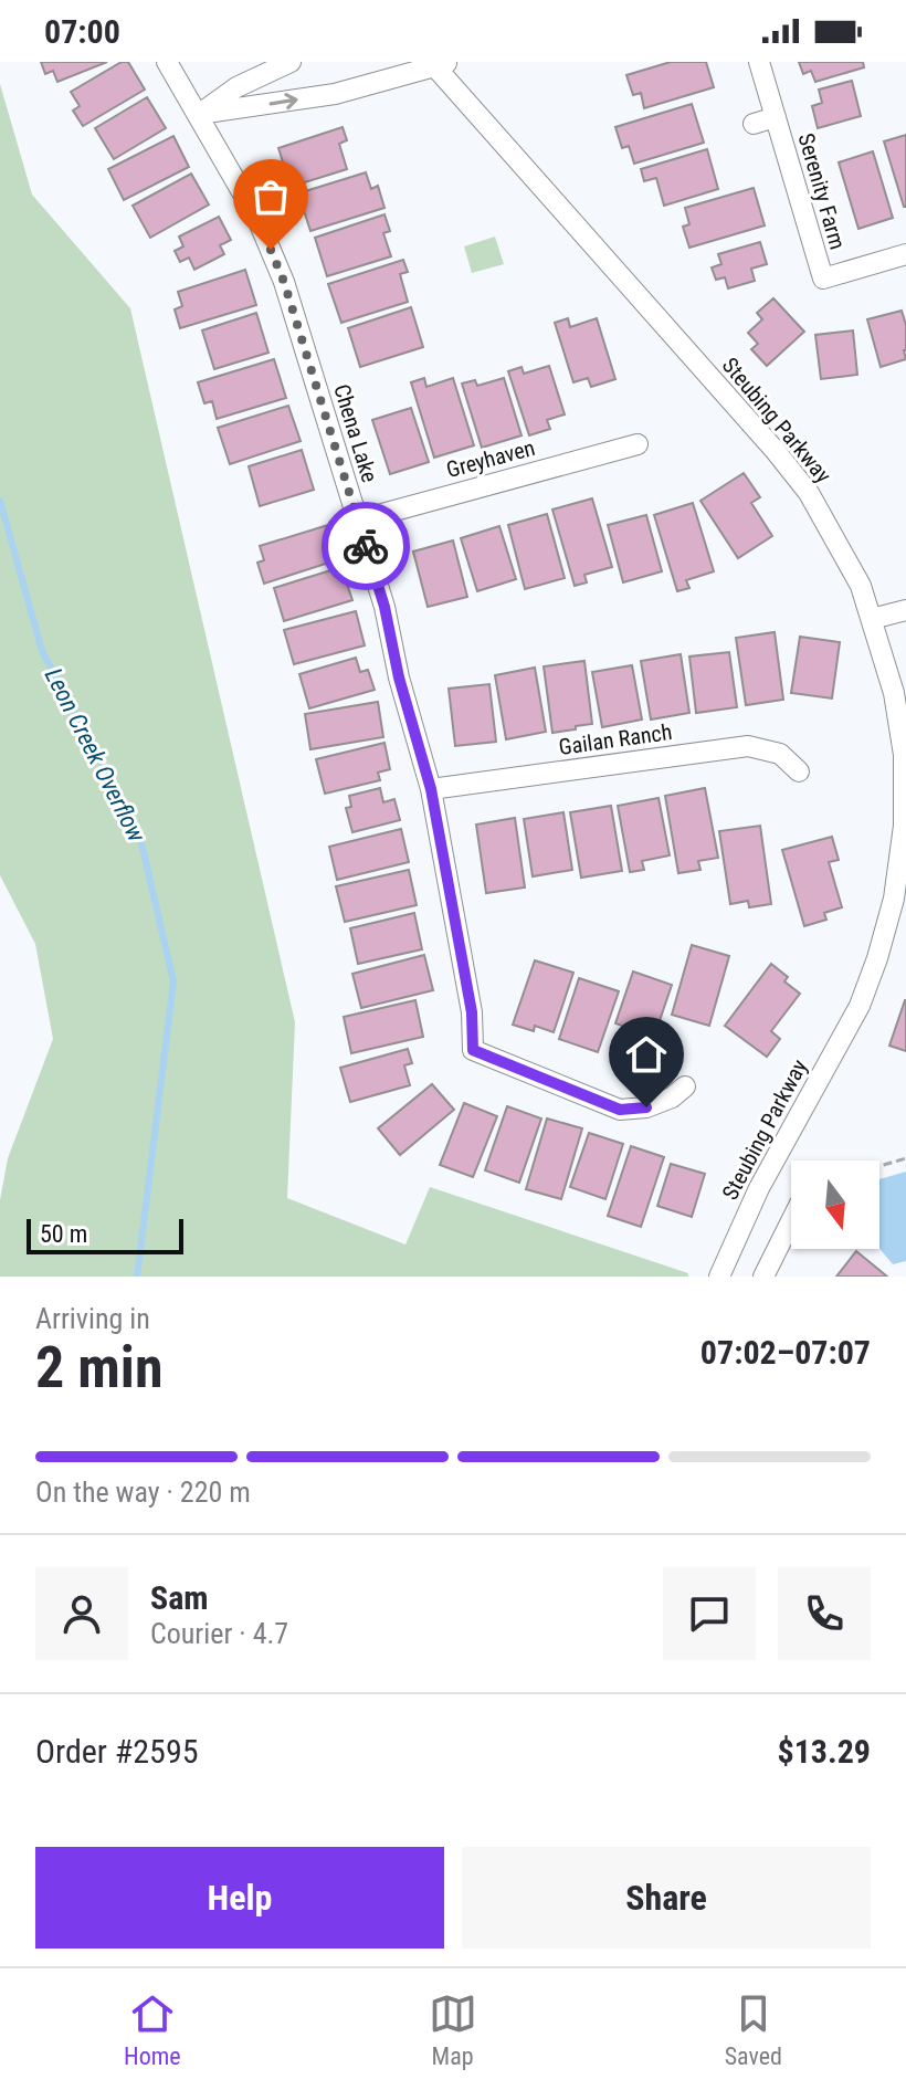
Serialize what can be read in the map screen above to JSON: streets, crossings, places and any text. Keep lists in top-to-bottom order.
{
  "streets": {
    "street": [
      "Serenity Farm",
      "Steubing Parkway",
      "Chena Lake",
      "Greyhaven",
      "Gailan Ranch"
    ]
  },
  "crossings": [
    ["Chena Lake", "Greyhaven"],
    ["Chena Lake", "Gailan Ranch"]
  ],
  "water": ["Leon Creek Overflow"],
  "scale_bar": "50 m",
  "north": "bottom",
  "page": {
    "status": "07:00",
    "scale": "50 m",
    "heading": ["2 min", "Arriving in", "07:02–07:07"],
    "panel": [
      "Sam",
      "Courier · 4.7",
      "Order #2595",
      "$13.29"
    ],
    "bar": "On the way · 220 m",
    "buttons": ["Help", "Share"],
    "tabs": ["Home", "Map", "Saved"]
  }
}
